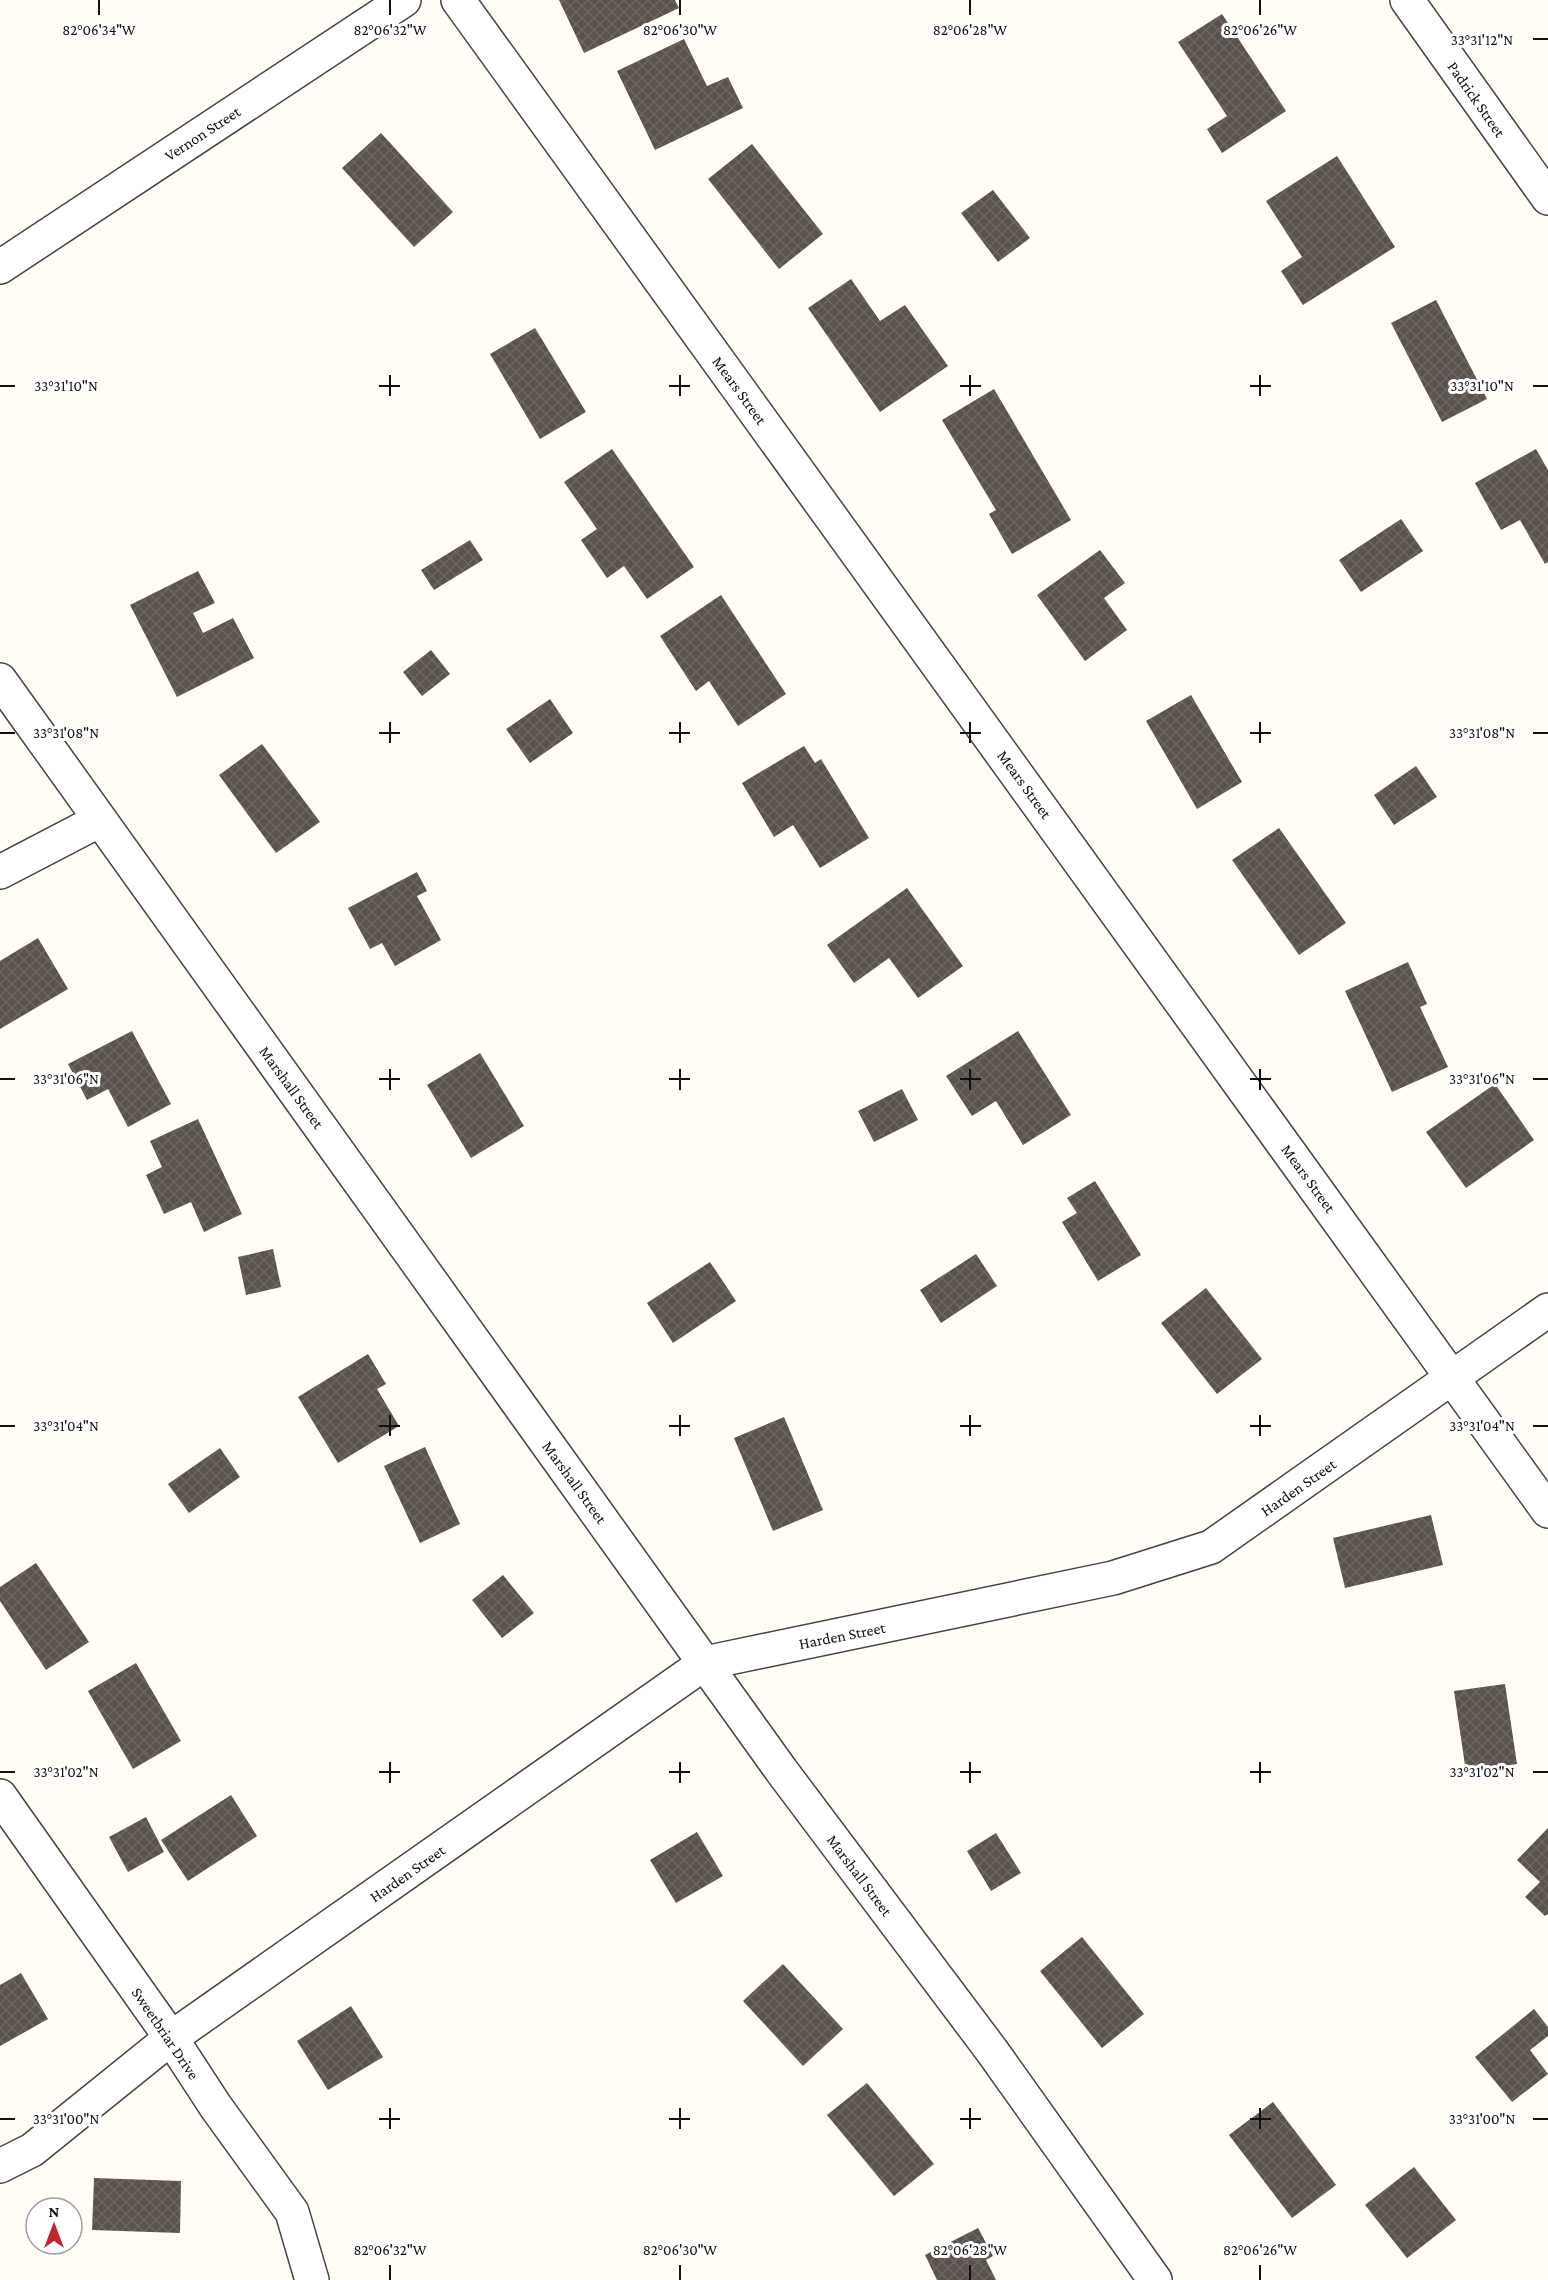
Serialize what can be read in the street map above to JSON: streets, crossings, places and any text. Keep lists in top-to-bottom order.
{
  "streets": {
    "street": [
      "Padrick Street",
      "Vernon Street",
      "Mears Street",
      "Marshall Street",
      "Harden Street",
      "Sweetbriar Drive"
    ]
  },
  "crossings": [
    ["Mears Street", "Harden Street"],
    ["Marshall Street", "Harden Street"],
    ["Harden Street", "Sweetbriar Drive"]
  ],
  "north": "top",
  "coordinates": [
    "82°06'34\"W",
    "82°06'32\"W",
    "82°06'30\"W",
    "82°06'28\"W",
    "82°06'26\"W",
    "33°31'12\"N",
    "33°31'10\"N",
    "33°31'08\"N",
    "33°31'06\"N",
    "33°31'04\"N",
    "33°31'02\"N",
    "33°31'00\"N"
  ]
}
